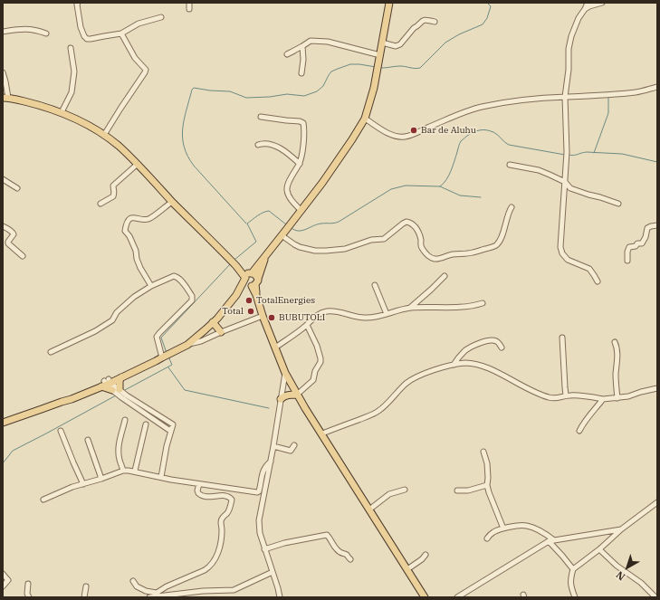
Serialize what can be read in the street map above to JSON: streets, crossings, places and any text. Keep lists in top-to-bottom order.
{
  "places": [
    "Bar de Aluhu",
    "TotalEnergies",
    "Total",
    "BUBUTOLI"
  ],
  "north": "bottom left"
}
